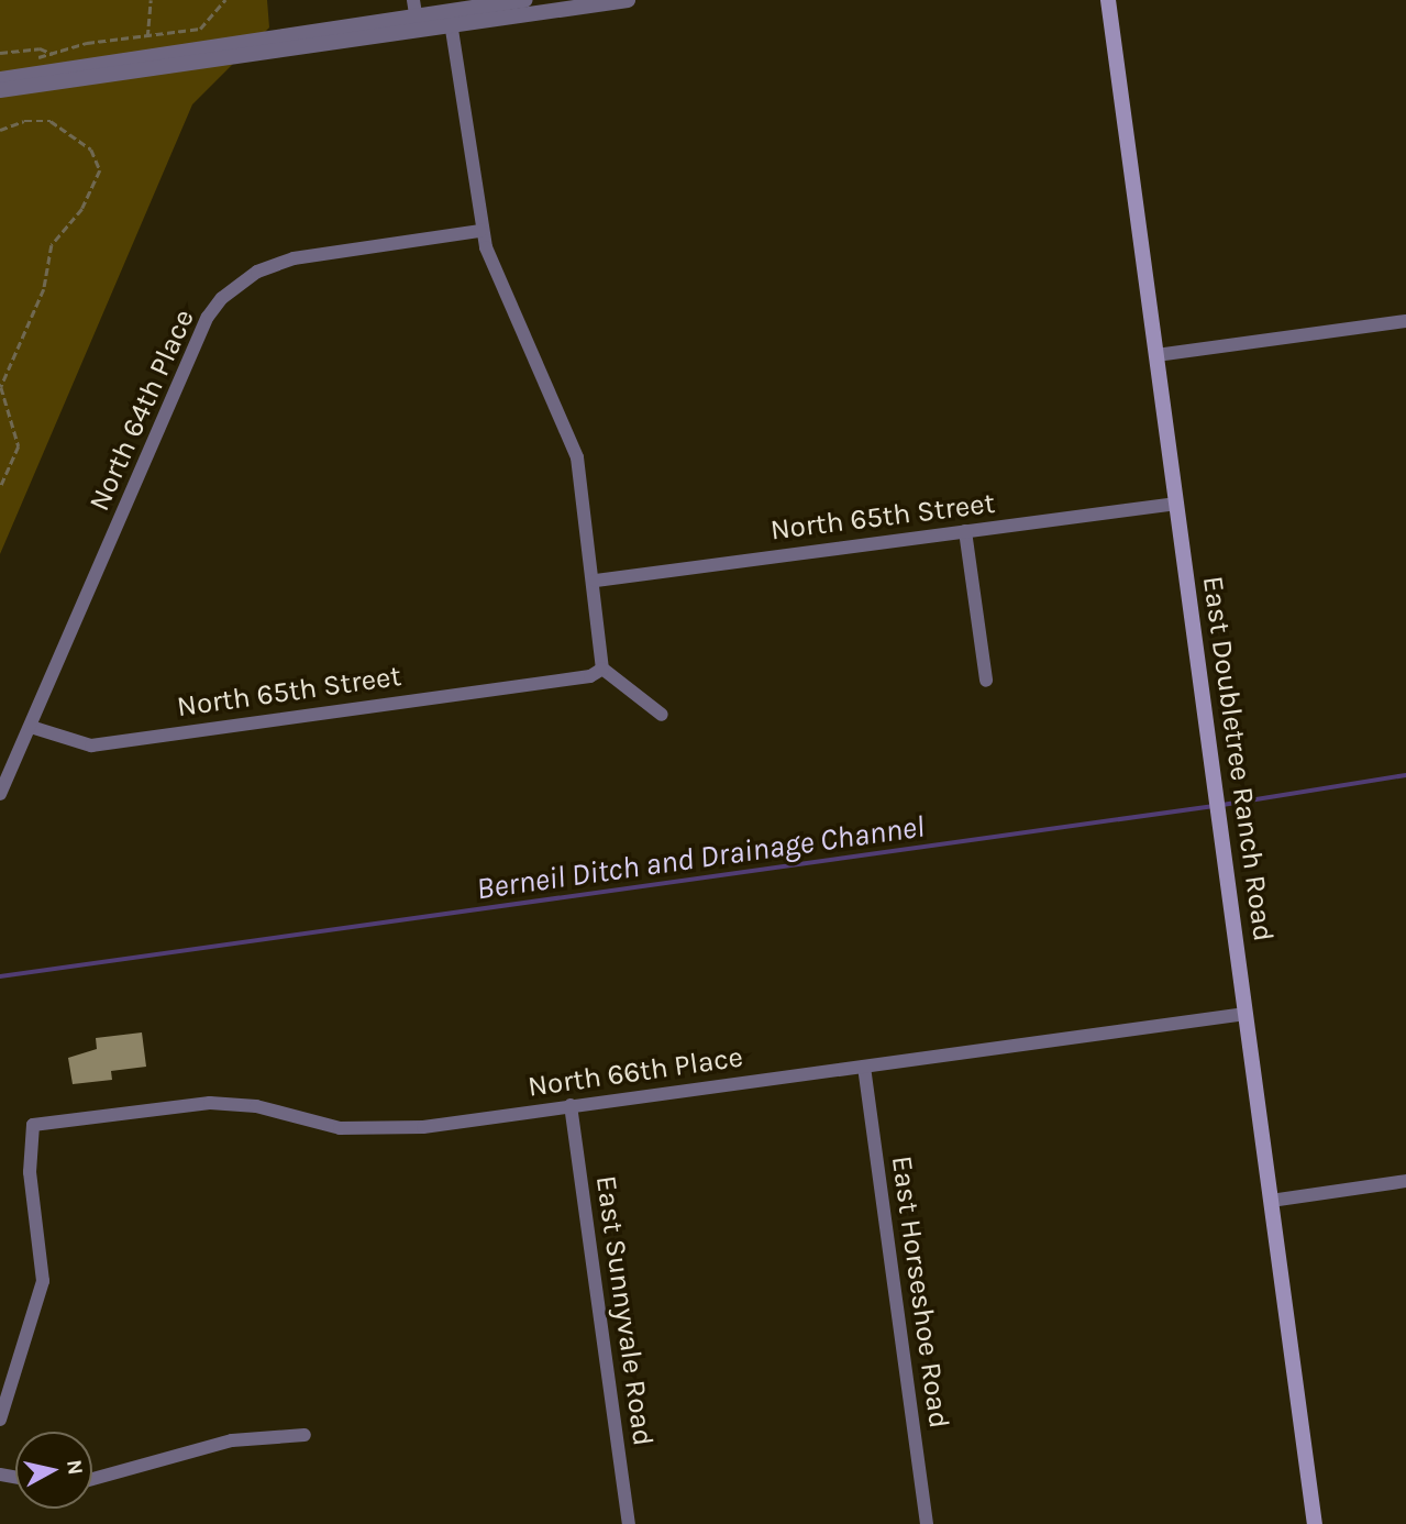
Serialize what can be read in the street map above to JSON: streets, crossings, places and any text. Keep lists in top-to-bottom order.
{
  "streets": {
    "main road": ["East Doubletree Ranch Road"],
    "street": [
      "North 64th Place",
      "North 65th Street",
      "North 66th Place",
      "East Horseshoe Road",
      "East Sunnyvale Road"
    ]
  },
  "crossings": [
    ["North 64th Place", "North 65th Street"],
    ["North 65th Street", "East Doubletree Ranch Road"],
    ["East Doubletree Ranch Road", "North 66th Place"],
    ["North 66th Place", "East Horseshoe Road"],
    ["North 66th Place", "East Sunnyvale Road"]
  ],
  "water": ["Berneil Ditch and Drainage Channel"],
  "north": "right"
}
